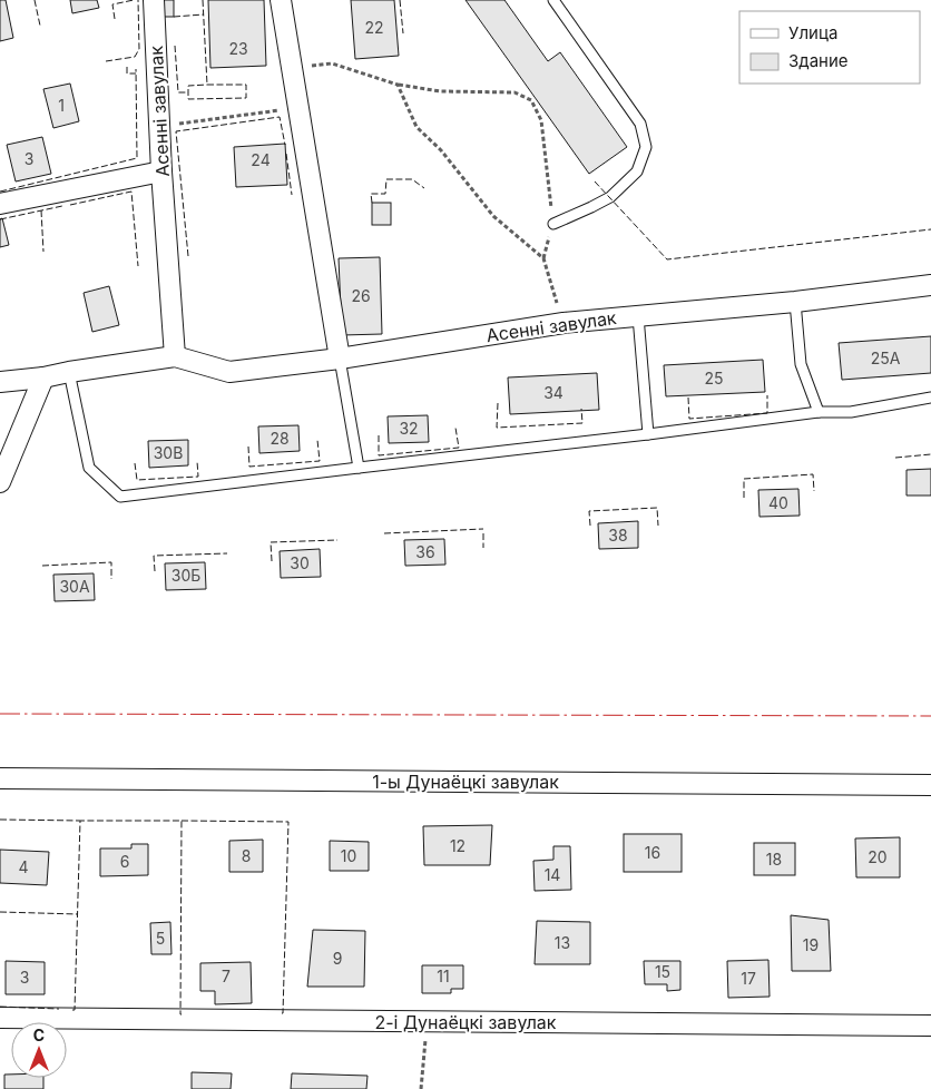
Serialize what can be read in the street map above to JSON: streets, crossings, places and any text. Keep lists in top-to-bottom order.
{
  "streets": {
    "street": ["Асенні завулак", "1-ы Дунаёцкі завулак", "2-і Дунаёцкі завулак"]
  },
  "house_numbers": [
    "22",
    "23",
    "1",
    "3",
    "24",
    "26",
    "25А",
    "25",
    "34",
    "32",
    "28",
    "30В",
    "40",
    "38",
    "36",
    "30",
    "30Б",
    "30А",
    "12",
    "16",
    "8",
    "10",
    "20",
    "18",
    "6",
    "4",
    "14",
    "5",
    "13",
    "19",
    "9",
    "15",
    "7",
    "11",
    "3",
    "17"
  ],
  "legend": ["Улица", "Здание"],
  "north": "top"
}
